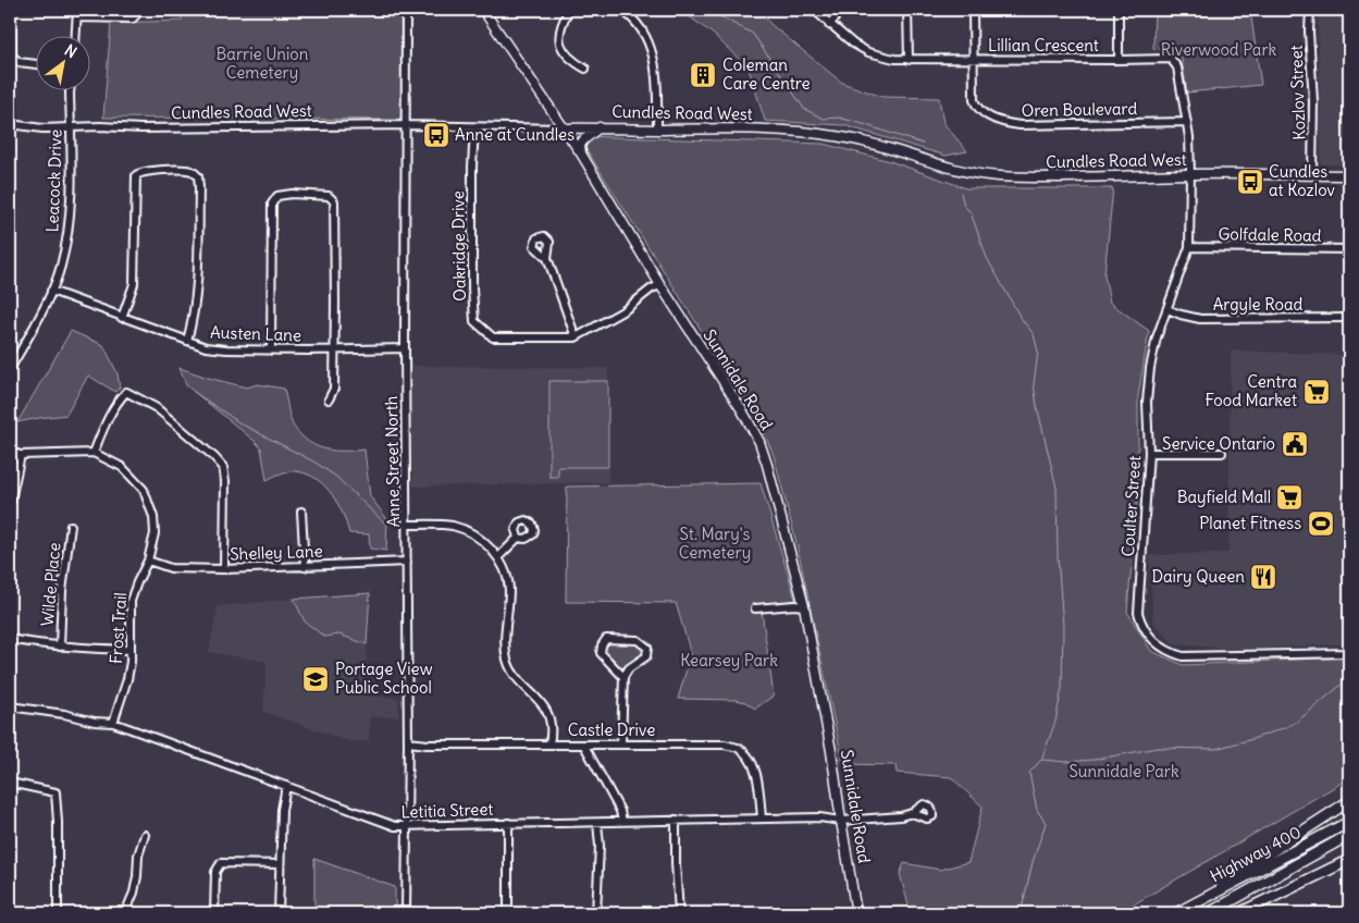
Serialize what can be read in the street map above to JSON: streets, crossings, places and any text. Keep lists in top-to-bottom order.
{
  "streets": {
    "highway": ["Highway 400"],
    "main road": ["Cundles Road West", "Sunnidale Road"],
    "street": [
      "Lillian Crescent",
      "Kozlov Street",
      "Oren Boulevard",
      "Leacock Drive",
      "Golfdale Road",
      "Oakridge Drive",
      "Argyle Road",
      "Austen Lane",
      "Anne Street North",
      "Coulter Street",
      "Shelley Lane",
      "Wilde Place",
      "Frost Trail",
      "Castle Drive",
      "Letitia Street"
    ]
  },
  "crossings": [
    ["Lillian Crescent", "Oren Boulevard"],
    ["Lillian Crescent", "Cundles Road West"],
    ["Lillian Crescent", "Coulter Street"],
    ["Kozlov Street", "Cundles Road West"],
    ["Cundles Road West", "Leacock Drive"],
    ["Cundles Road West", "Oakridge Drive"],
    ["Cundles Road West", "Sunnidale Road"],
    ["Cundles Road West", "Anne Street North"],
    ["Cundles Road West", "Coulter Street"],
    ["Leacock Drive", "Austen Lane"],
    ["Golfdale Road", "Coulter Street"],
    ["Oakridge Drive", "Sunnidale Road"],
    ["Argyle Road", "Coulter Street"],
    ["Austen Lane", "Anne Street North"],
    ["Sunnidale Road", "Letitia Street"],
    ["Anne Street North", "Shelley Lane"],
    ["Anne Street North", "Castle Drive"],
    ["Anne Street North", "Letitia Street"],
    ["Shelley Lane", "Frost Trail"],
    ["Frost Trail", "Letitia Street"],
    ["Castle Drive", "Letitia Street"]
  ],
  "parks": [
    "Riverwood Park",
    "Barrie Union Cemetery",
    "St. Mary's Cemetery",
    "Kearsey Park",
    "Sunnidale Park"
  ],
  "places": {
    "building": ["Coleman Care Centre"],
    "bus stop": ["Anne at Cundles", "Cundles at Kozlov"],
    "supermarket": ["Centra Food Market", "Bayfield Mall"],
    "public building": ["Service Ontario"],
    "sports": ["Planet Fitness"],
    "restaurant": ["Dairy Queen"],
    "school or university": ["Portage View Public School"]
  },
  "north": "top right"
}
